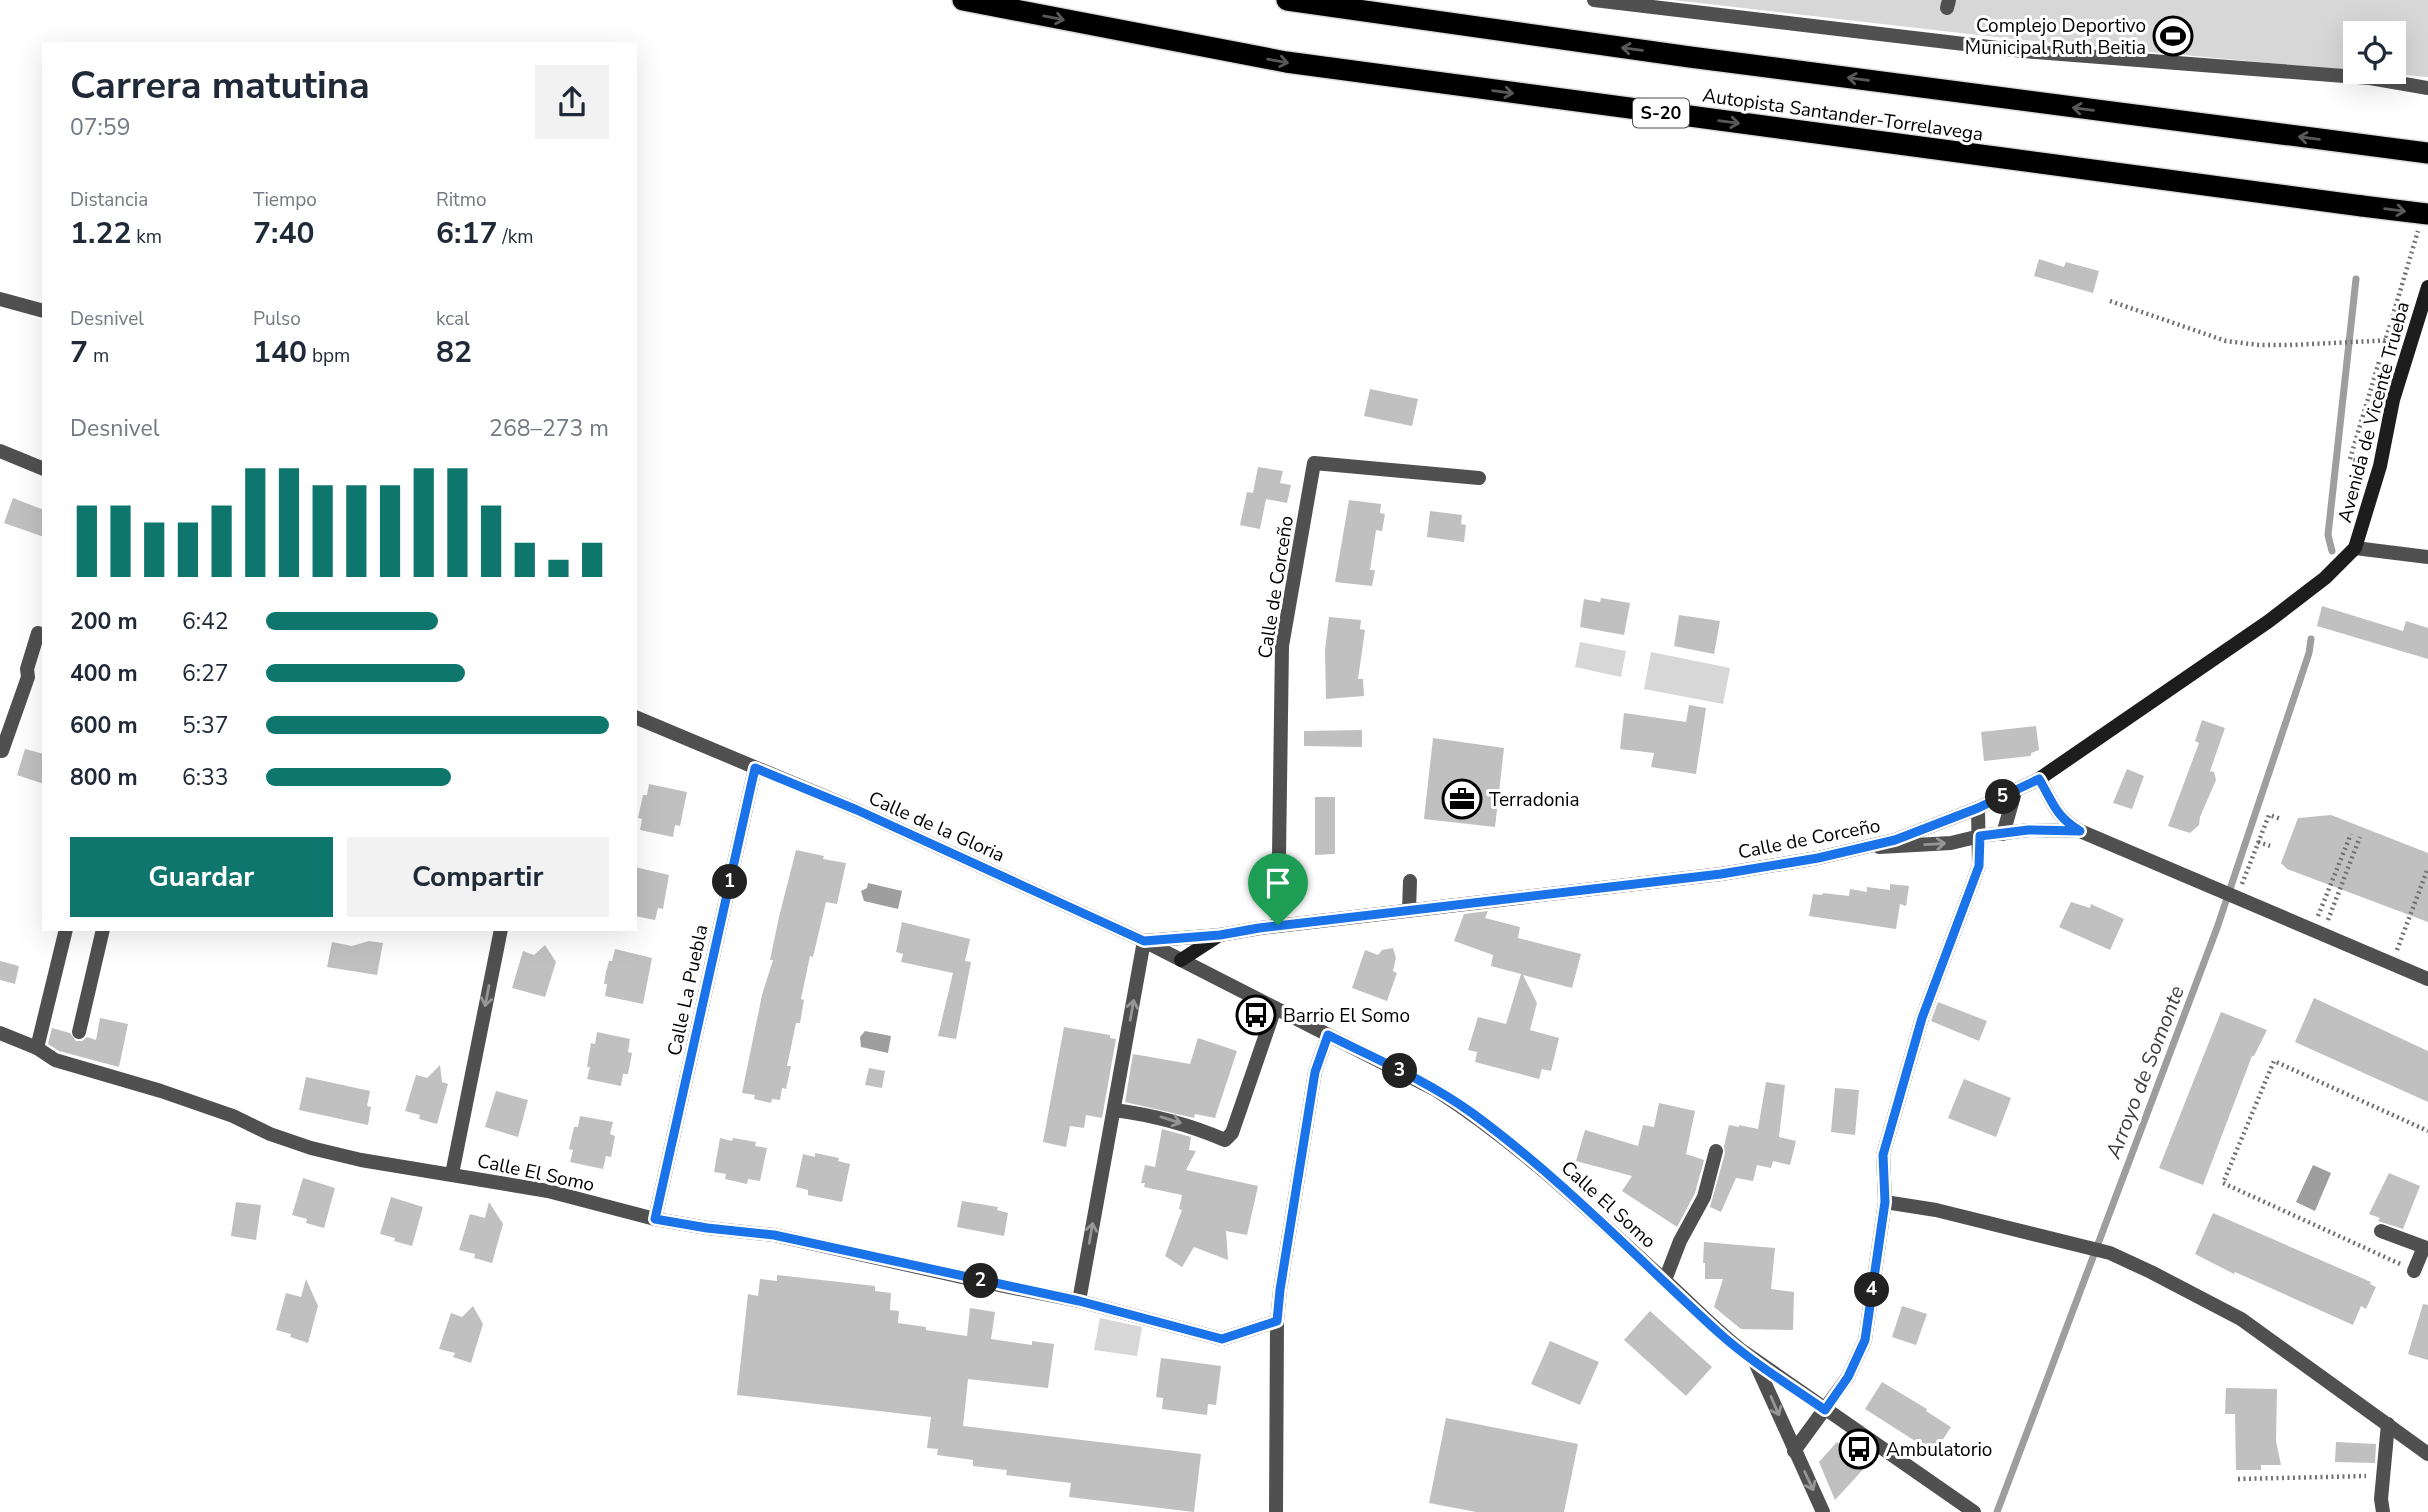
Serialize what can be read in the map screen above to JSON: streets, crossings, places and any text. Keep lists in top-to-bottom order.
{
  "streets": {
    "highway": ["S-20", "Autopista Santander-Torrelavega"],
    "main road": ["Avenida de Vicente Trueba", "Calle de Corceño"],
    "street": ["Calle de la Gloria", "Calle La Puebla", "Calle El Somo"]
  },
  "crossings": [
    ["Avenida de Vicente Trueba", "Calle de Corceño"],
    ["Calle de Corceño", "Calle de la Gloria"],
    ["Calle de Corceño", "Calle El Somo"],
    ["Calle de la Gloria", "Calle La Puebla"],
    ["Calle de la Gloria", "Calle El Somo"],
    ["Calle La Puebla", "Calle El Somo"]
  ],
  "water": ["Arroyo de Somonte"],
  "places": {
    "sports": ["Complejo Deportivo Municipal Ruth Beitia"],
    "office": ["Terradonia"],
    "bus stop": ["Barrio El Somo", "Ambulatorio"]
  },
  "page": {
    "heading": ["Carrera matutina", "07:59"],
    "stats": [
      ["Distancia", "1.22 km"],
      ["Tiempo", "7:40"],
      ["Ritmo", "6:17 /km"],
      ["Desnivel", "7 m"],
      ["Pulso", "140 bpm"],
      ["kcal", "82"]
    ],
    "chart": ["Desnivel", "268–273 m"],
    "list": [
      {
        "name": "200 m",
        "note": "6:42"
      },
      {
        "name": "400 m",
        "note": "6:27"
      },
      {
        "name": "600 m",
        "note": "5:37"
      },
      {
        "name": "800 m",
        "note": "6:33"
      }
    ],
    "pins": [
      "5",
      "1",
      "3",
      "2",
      "4"
    ],
    "buttons": ["Guardar", "Compartir"]
  }
}
